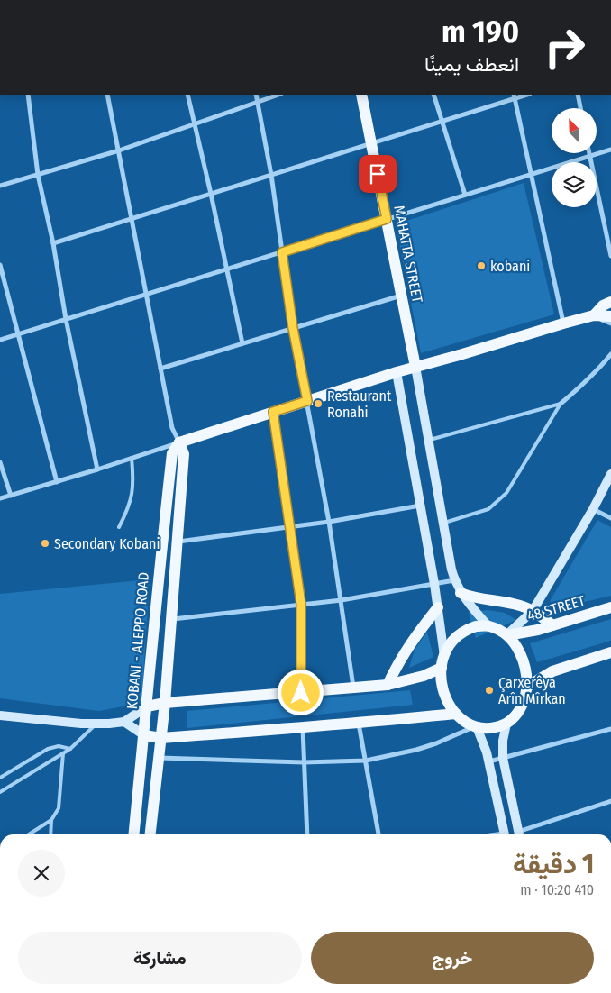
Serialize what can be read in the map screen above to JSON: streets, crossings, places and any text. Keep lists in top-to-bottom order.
{
  "streets": {
    "main road": ["MAHATTA STREET", "48 STREET", "KOBANI - ALEPPO ROAD"]
  },
  "places": [
    "kobani",
    "Restaurant Ronahi",
    "Secondary Kobani",
    "Çarxerêya Arîn Mîrkan"
  ],
  "north": "top left",
  "page": {
    "turn": ["190 m", "انعطف يمينًا"],
    "heading": ["1 دقيقة", "410 m · 10:20"],
    "buttons": ["خروج", "مشاركة"]
  }
}
